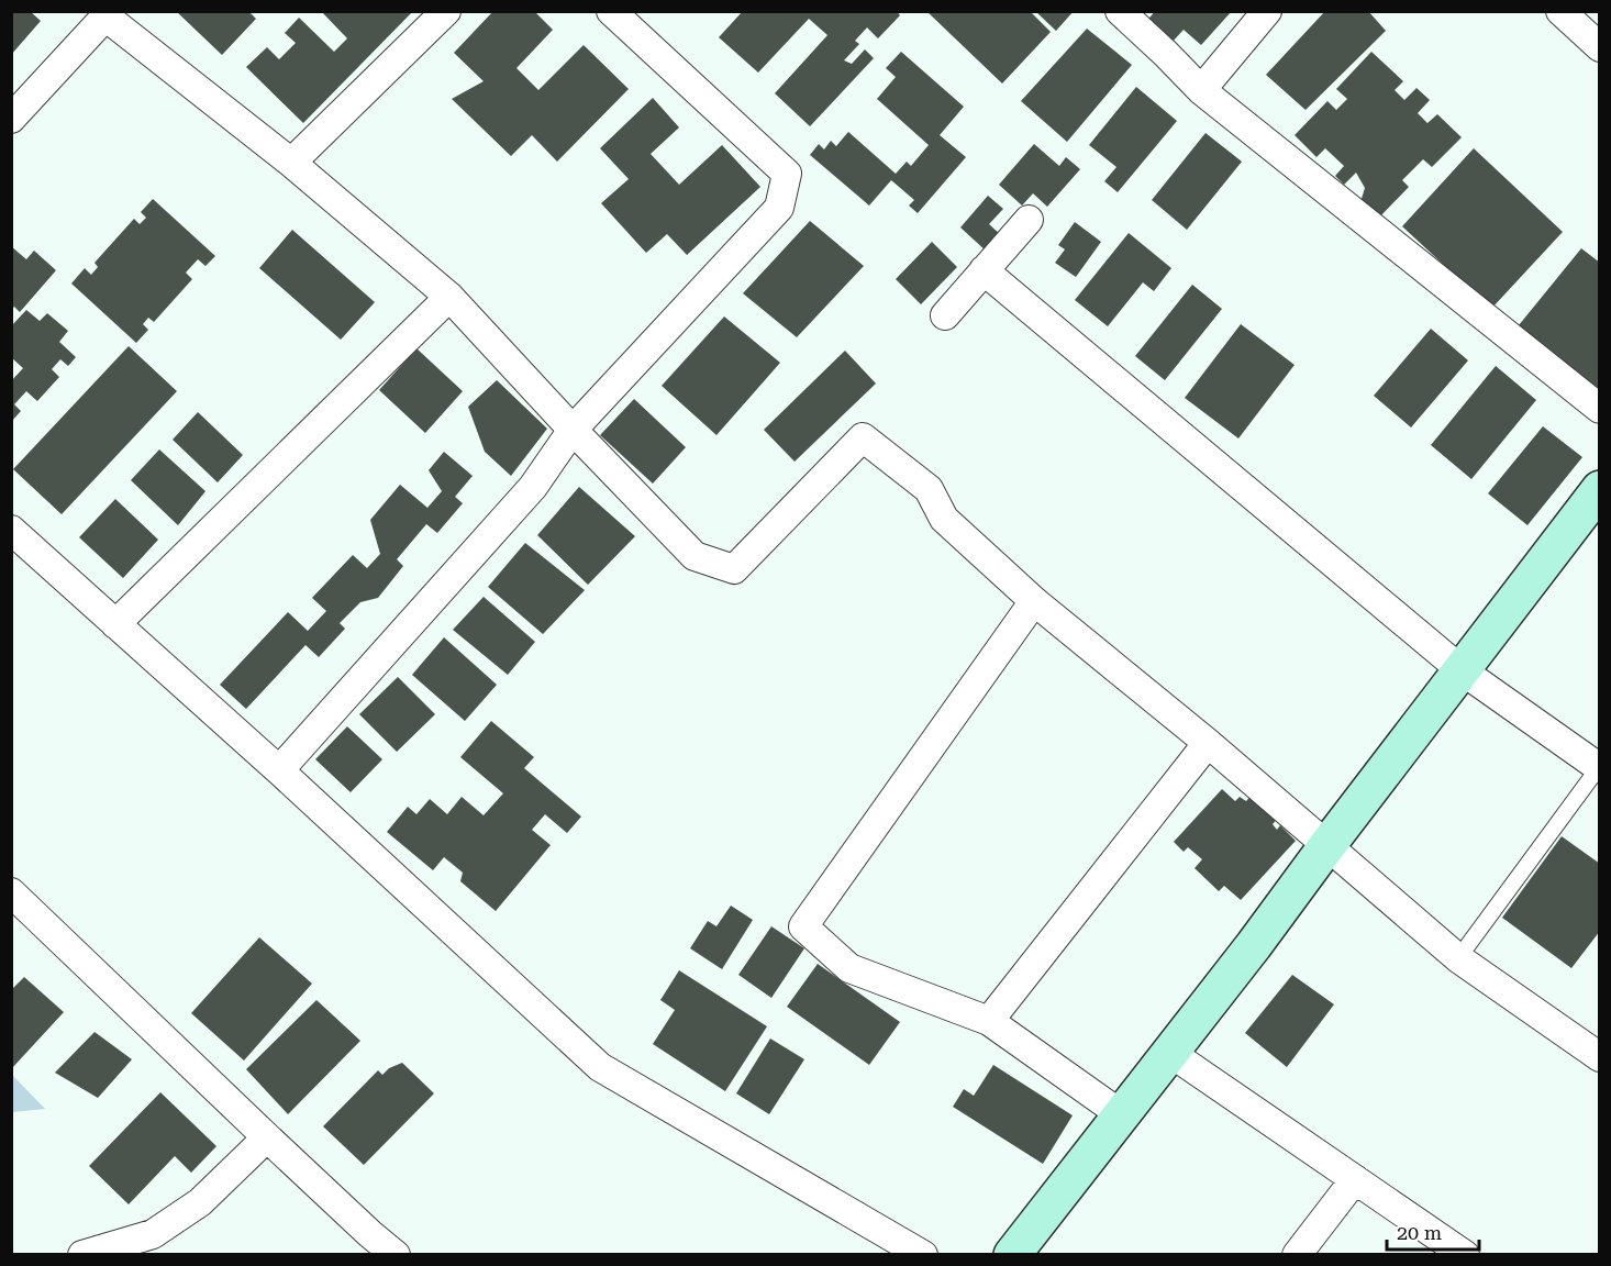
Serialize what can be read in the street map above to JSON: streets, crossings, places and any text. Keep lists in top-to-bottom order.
{
  "scale_bar": "20 m"
}
